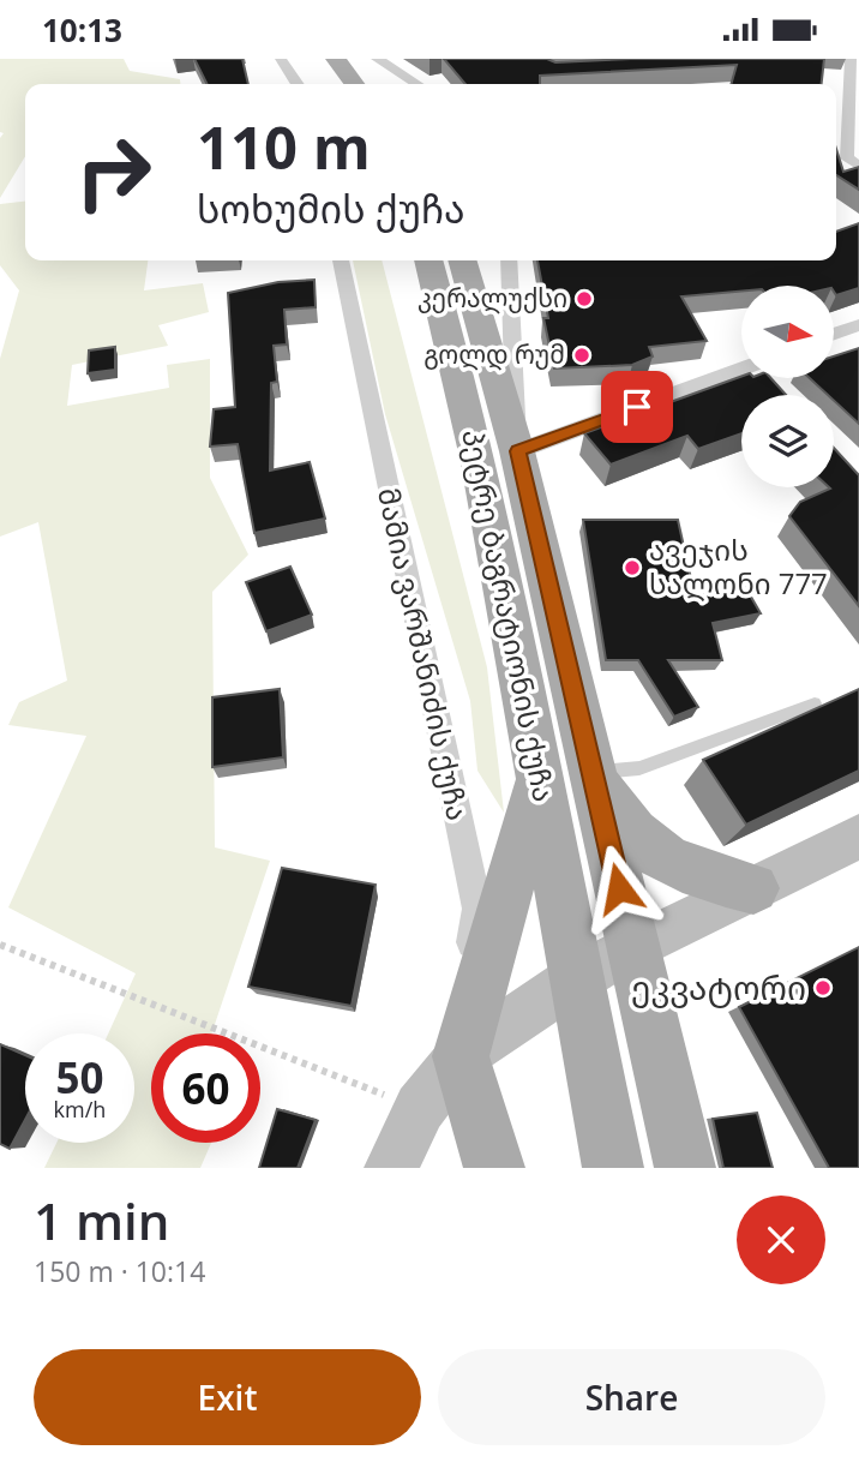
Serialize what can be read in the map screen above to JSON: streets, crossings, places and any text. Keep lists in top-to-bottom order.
{
  "streets": {
    "main road": ["პეტრე ბაგრატიონის ქუჩა"],
    "street": ["მამია ვარშანიძის ქუჩა"]
  },
  "places": [
    "კერალუქსი",
    "გოლდ რუმ",
    "ავეჯის სალონი 777",
    "ეკვატორი"
  ],
  "north": "right",
  "page": {
    "status": "10:13",
    "turn": ["110 m", "სოხუმის ქუჩა"],
    "speed": "50 km/h",
    "limit": "60",
    "heading": ["1 min", "150 m · 10:14"],
    "buttons": ["Exit", "Share"]
  }
}
